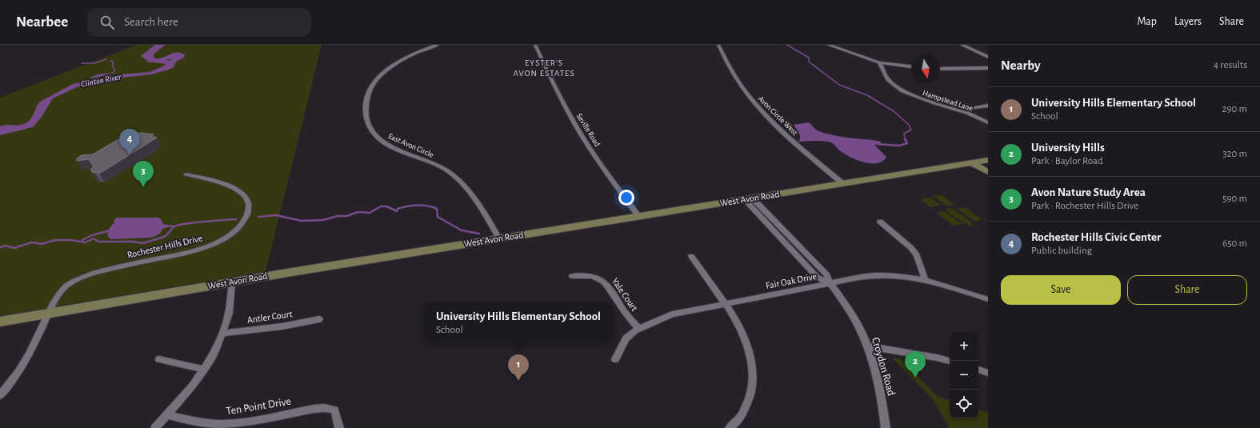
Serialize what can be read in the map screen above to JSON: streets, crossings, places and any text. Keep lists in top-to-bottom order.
{
  "streets": {
    "street": [
      "Hampstead Lane",
      "Avon Circle West",
      "Seville Road",
      "East Avon Circle",
      "West Avon Road",
      "Rochester Hills Drive",
      "Fair Oak Drive",
      "Yale Court",
      "Antler Court",
      "Croydon Road",
      "Ten Point Drive"
    ]
  },
  "crossings": [
    ["Avon Circle West", "West Avon Road"],
    ["Seville Road", "West Avon Road"],
    ["East Avon Circle", "West Avon Road"],
    ["West Avon Road", "Rochester Hills Drive"],
    ["West Avon Road", "Croydon Road"],
    ["Fair Oak Drive", "Yale Court"],
    ["Fair Oak Drive", "Croydon Road"]
  ],
  "districts": ["EYSTER'S AVON ESTATES"],
  "water": ["Clinton River"],
  "north": "bottom",
  "page": {
    "header": "Nearbee",
    "search": "Search here",
    "nav": ["Map", "Layers", "Share"],
    "heading": ["Nearby", "4 results"],
    "list": [
      {
        "mark": "1",
        "name": "University Hills Elementary School",
        "note": "School",
        "value": "290 m"
      },
      {
        "mark": "2",
        "name": "University Hills",
        "note": "Park · Baylor Road",
        "value": "320 m"
      },
      {
        "mark": "3",
        "name": "Avon Nature Study Area",
        "note": "Park · Rochester Hills Drive",
        "value": "590 m"
      },
      {
        "mark": "4",
        "name": "Rochester Hills Civic Center",
        "note": "Public building",
        "value": "650 m"
      }
    ],
    "pins": [
      "4",
      "3",
      "2",
      "1"
    ],
    "buttons": ["Save", "Share"],
    "popup": ["University Hills Elementary School", "School"],
    "map_buttons": ["+", "−"]
  }
}
